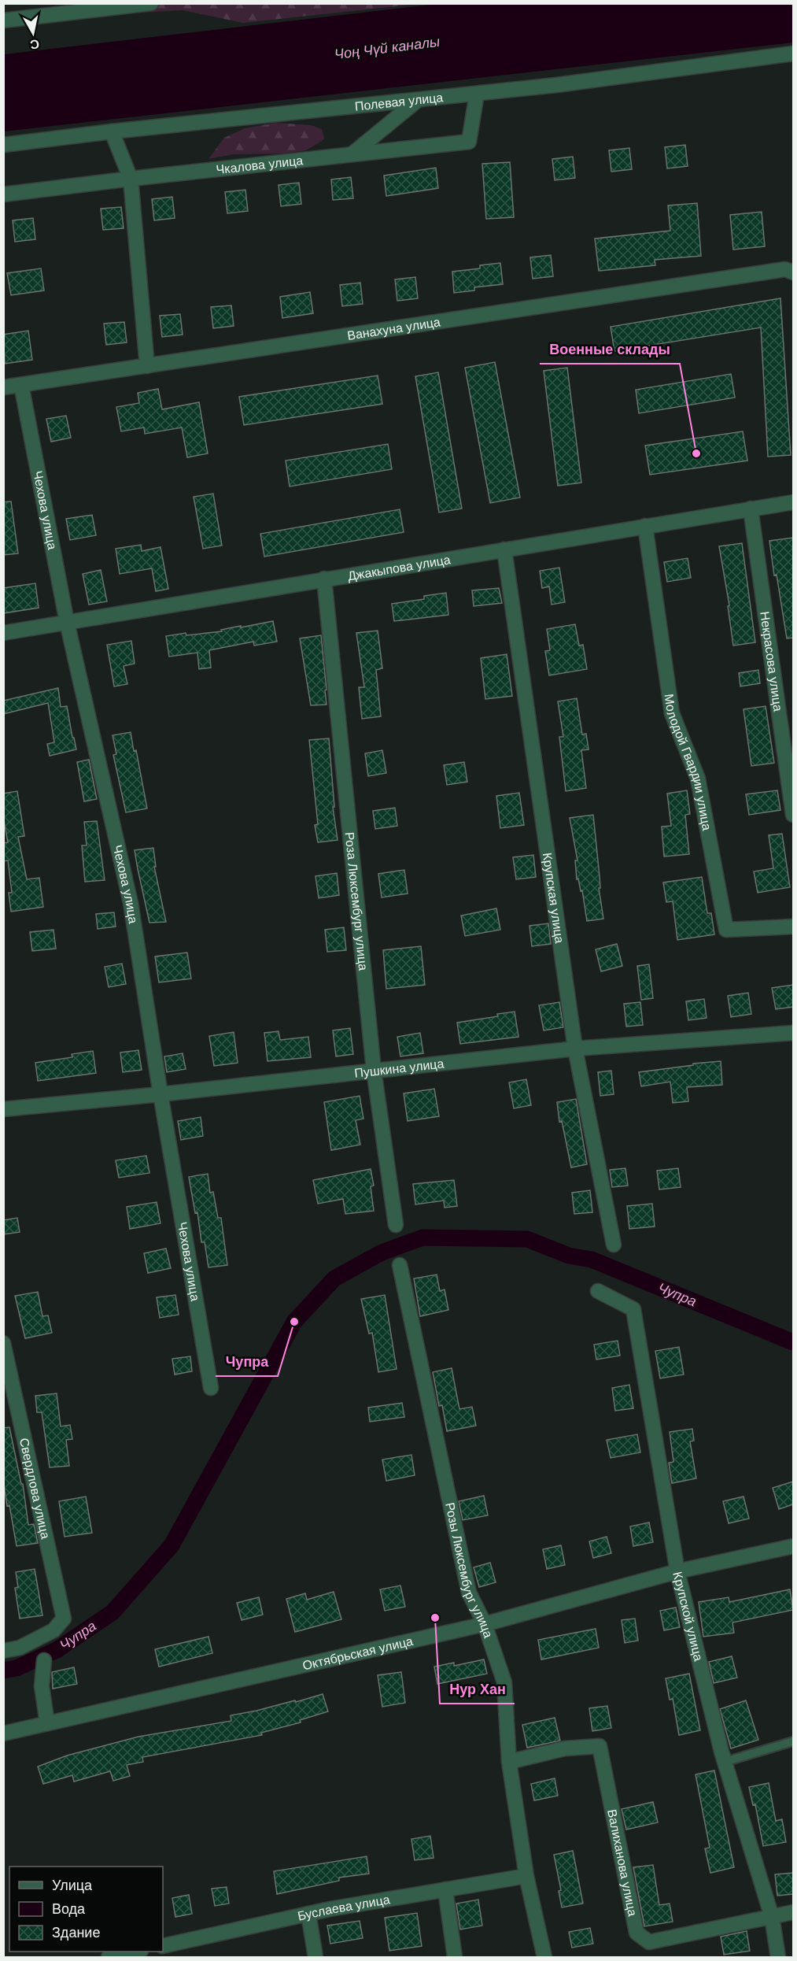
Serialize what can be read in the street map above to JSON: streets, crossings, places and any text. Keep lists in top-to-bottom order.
{
  "streets": {
    "street": [
      "Полевая улица",
      "Чкалова улица",
      "Ванахуна улица",
      "Чехова улица",
      "Джакыпова улица",
      "Некрасова улица",
      "Молодой Гвардии улица",
      "Крупская улица",
      "Роза Люксембург улица",
      "Пушкина улица",
      "Свердлова улица",
      "Розы Люксембург улица",
      "Крупской улица",
      "Октябрьская улица",
      "Валиханова улица",
      "Буслаева улица"
    ]
  },
  "crossings": [
    ["Полевая улица", "Чкалова улица"],
    ["Ванахуна улица", "Чехова улица"],
    ["Чехова улица", "Джакыпова улица"],
    ["Чехова улица", "Пушкина улица"],
    ["Джакыпова улица", "Некрасова улица"],
    ["Джакыпова улица", "Молодой Гвардии улица"],
    ["Джакыпова улица", "Крупская улица"],
    ["Джакыпова улица", "Роза Люксембург улица"],
    ["Крупская улица", "Пушкина улица"],
    ["Роза Люксембург улица", "Пушкина улица"],
    ["Розы Люксембург улица", "Октябрьская улица"],
    ["Розы Люксембург улица", "Валиханова улица"],
    ["Розы Люксембург улица", "Буслаева улица"],
    ["Крупской улица", "Октябрьская улица"],
    ["Крупской улица", "Валиханова улица"]
  ],
  "water": ["Чоң Чүй каналы", "Чупра"],
  "places": ["Военные склады", "Чупра", "Нур Хан"],
  "legend": ["Улица", "Вода", "Здание"],
  "north": "bottom"
}
